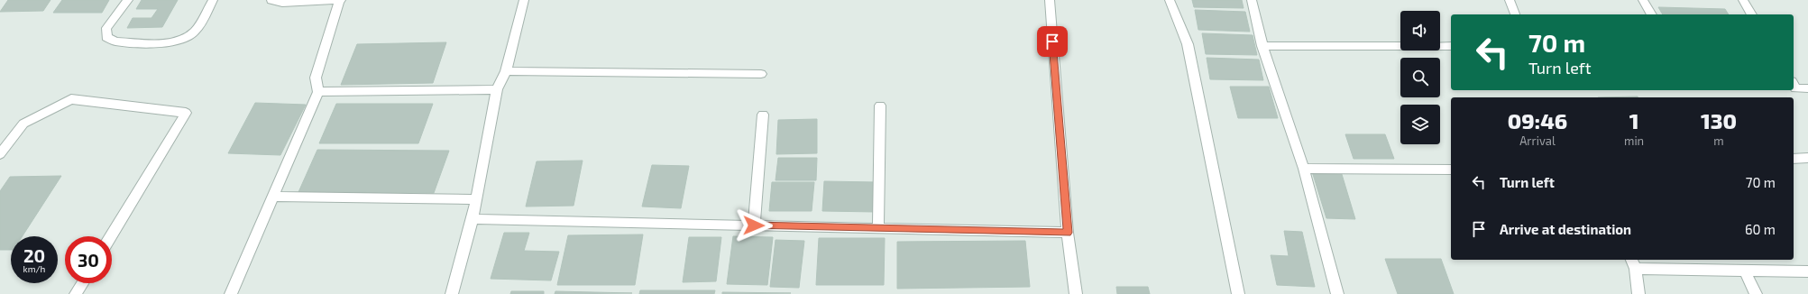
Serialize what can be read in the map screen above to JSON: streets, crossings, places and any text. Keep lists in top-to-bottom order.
{
  "page": {
    "turn": ["70 m", "Turn left"],
    "eta": [
      "09:46",
      "Arrival",
      "1",
      "min",
      "130",
      "m"
    ],
    "list": [
      {
        "name": "Turn left",
        "value": "70 m"
      },
      {
        "name": "Arrive at destination",
        "value": "60 m"
      }
    ],
    "speed": "20 km/h",
    "limit": "30"
  }
}
